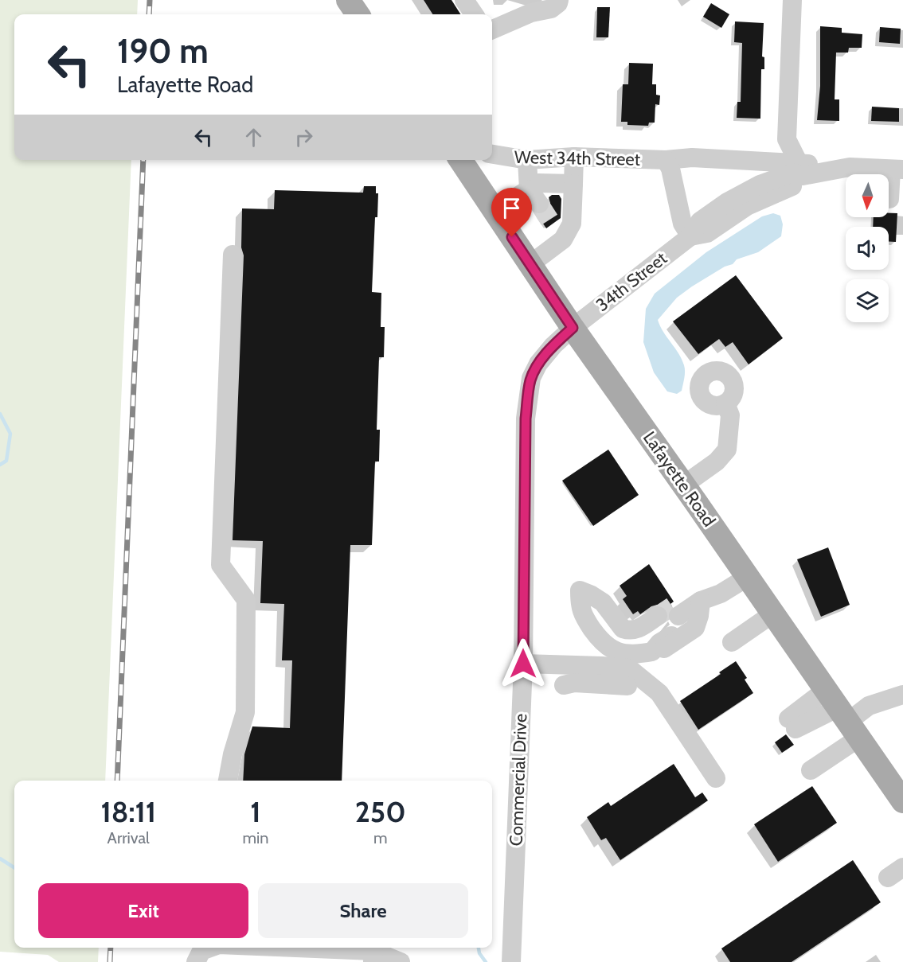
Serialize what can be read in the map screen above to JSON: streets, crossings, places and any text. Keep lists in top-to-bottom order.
{
  "streets": {
    "main road": ["Lafayette Road"],
    "street": ["West 34th Street", "34th Street", "Commercial Drive"]
  },
  "crossings": [
    ["34th Street", "Lafayette Road"],
    ["34th Street", "Commercial Drive"],
    ["Lafayette Road", "Commercial Drive"]
  ],
  "north": "bottom",
  "page": {
    "turn": ["190 m", "Lafayette Road"],
    "eta": [
      "18:11",
      "Arrival",
      "1",
      "min",
      "250",
      "m"
    ],
    "buttons": ["Exit", "Share"]
  }
}
